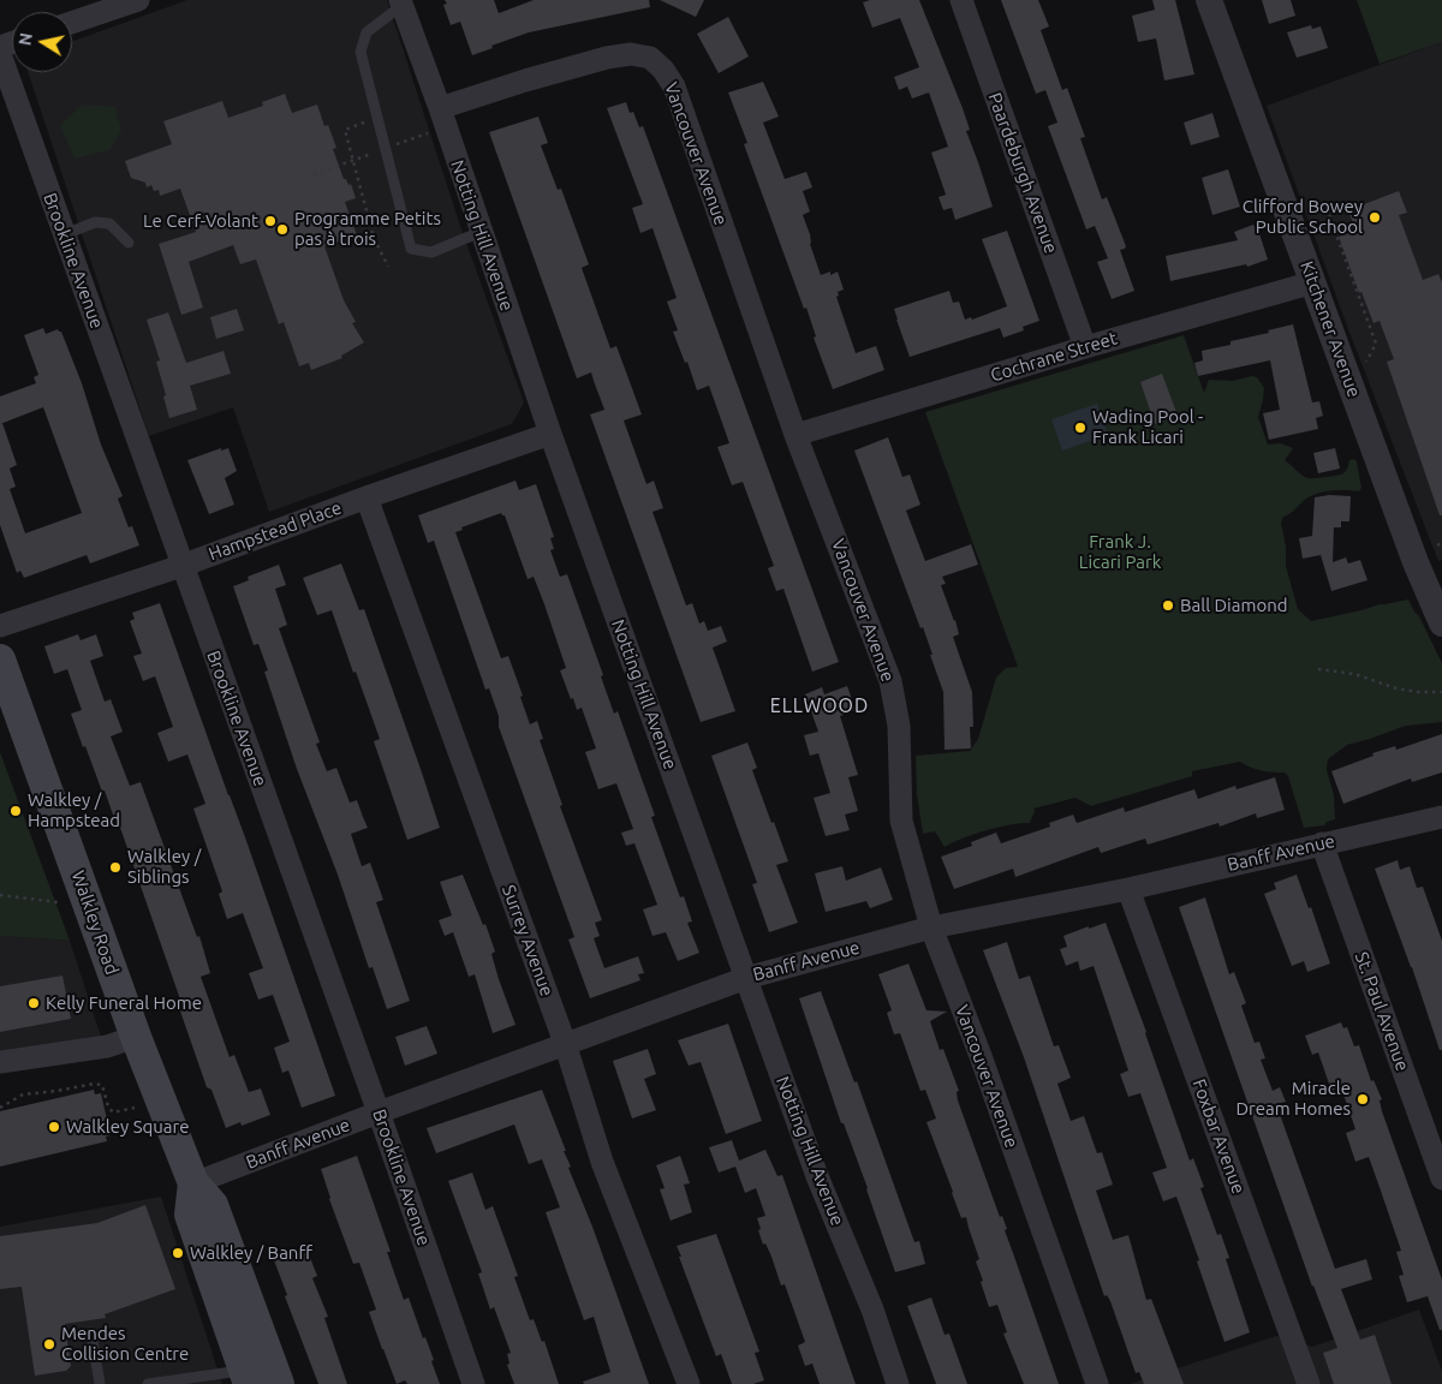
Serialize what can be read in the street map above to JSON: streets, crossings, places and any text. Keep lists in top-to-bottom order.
{
  "streets": {
    "main road": ["Walkley Road"],
    "street": [
      "Vancouver Avenue",
      "Paardeburgh Avenue",
      "Notting Hill Avenue",
      "Brookline Avenue",
      "Kitchener Avenue",
      "Cochrane Street",
      "Hampstead Place",
      "Banff Avenue",
      "Surrey Avenue",
      "St. Paul Avenue",
      "Foxbar Avenue"
    ]
  },
  "crossings": [
    ["Vancouver Avenue", "Notting Hill Avenue"],
    ["Vancouver Avenue", "Cochrane Street"],
    ["Vancouver Avenue", "Banff Avenue"],
    ["Paardeburgh Avenue", "Cochrane Street"],
    ["Notting Hill Avenue", "Hampstead Place"],
    ["Notting Hill Avenue", "Banff Avenue"],
    ["Brookline Avenue", "Hampstead Place"],
    ["Brookline Avenue", "Banff Avenue"],
    ["Kitchener Avenue", "Cochrane Street"],
    ["Hampstead Place", "Surrey Avenue"],
    ["Banff Avenue", "Walkley Road"],
    ["Banff Avenue", "Surrey Avenue"],
    ["Banff Avenue", "St. Paul Avenue"],
    ["Banff Avenue", "Foxbar Avenue"]
  ],
  "districts": ["ELLWOOD"],
  "parks": ["Frank J. Licari Park"],
  "places": [
    "Clifford Bowey Public School",
    "Le Cerf-Volant",
    "Programme Petits pas à trois",
    "Wading Pool - Frank Licari",
    "Ball Diamond",
    "Walkley / Hampstead",
    "Walkley / Siblings",
    "Kelly Funeral Home",
    "Miracle Dream Homes",
    "Walkley Square",
    "Walkley / Banff",
    "Mendes Collision Centre"
  ],
  "north": "left"
}
